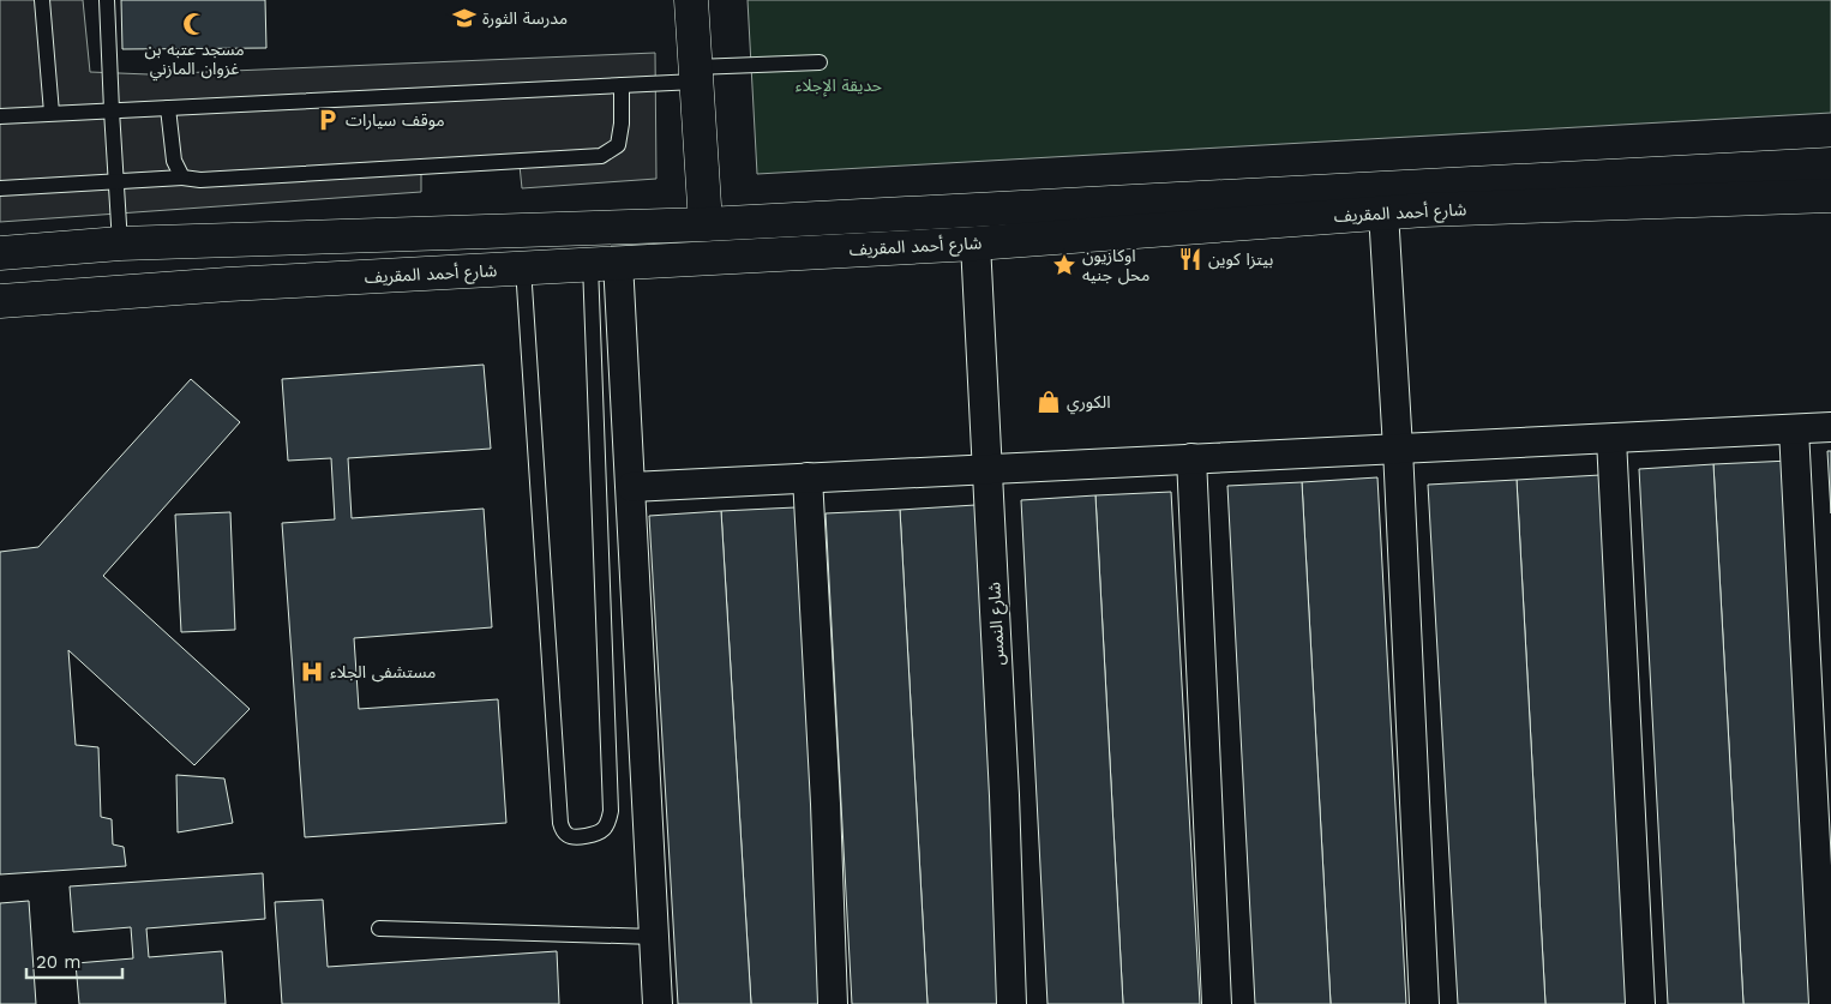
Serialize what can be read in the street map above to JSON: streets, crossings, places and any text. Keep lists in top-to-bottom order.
{
  "streets": {
    "main road": ["شارع أحمد المقريف"],
    "street": ["شارع النمس"]
  },
  "crossings": [
    ["شارع أحمد المقريف", "شارع النمس"]
  ],
  "parks": ["حديقة الإجلاء"],
  "places": {
    "school or university": ["مدرسة الثورة"],
    "mosque": ["مسجد عتبه بن غزوان المازني"],
    "parking": ["موقف سيارات"],
    "restaurant": ["بيتزا كوين"],
    "place": ["اوكازيون محل جنيه"],
    "shop": ["الكوري"],
    "hospital": ["مستشفى الجلاء"]
  },
  "scale_bar": "20 m"
}
